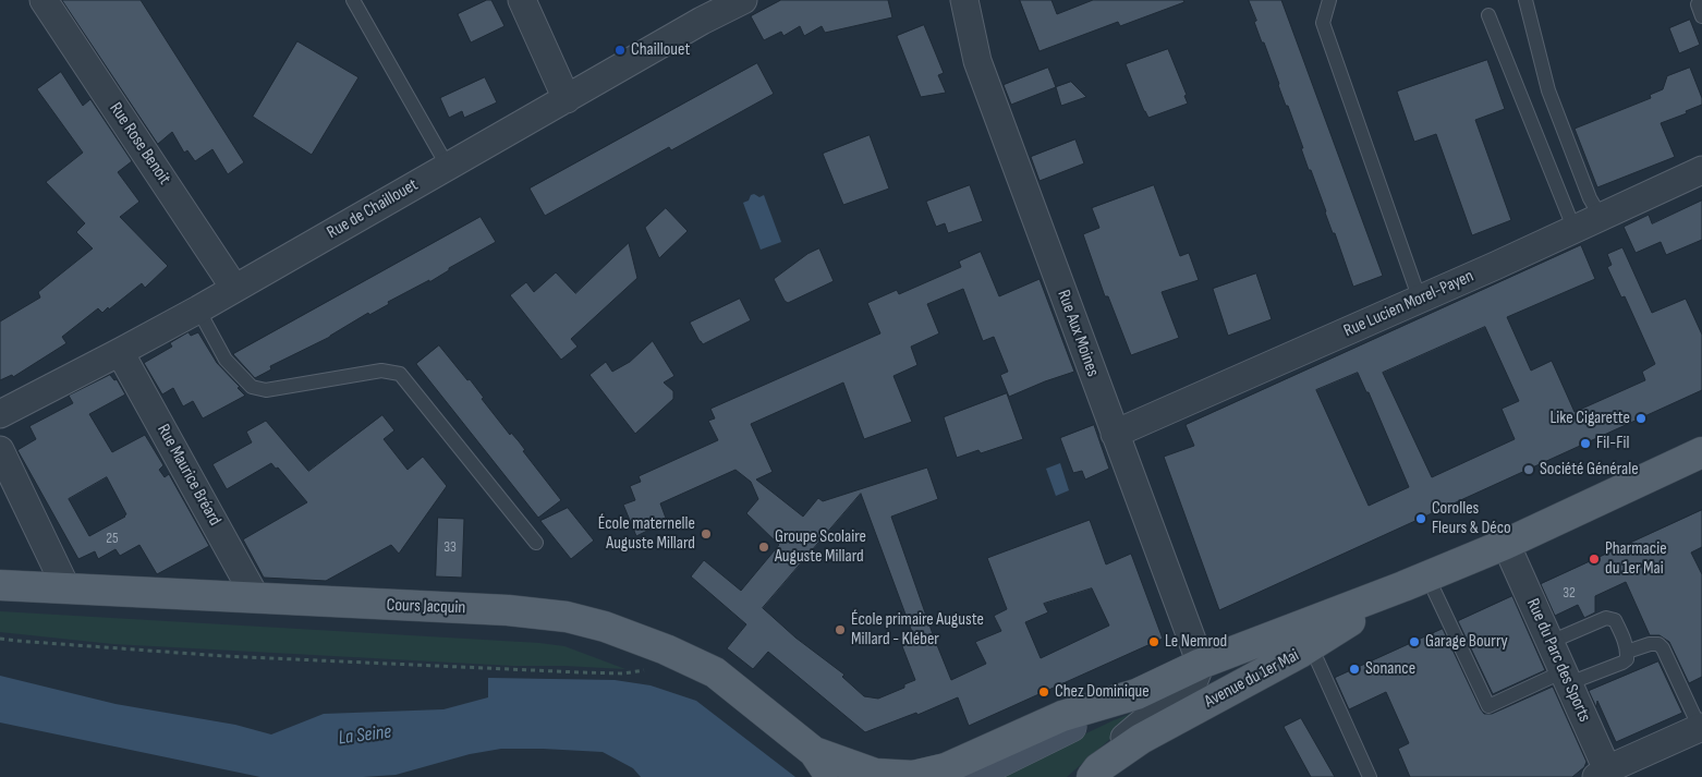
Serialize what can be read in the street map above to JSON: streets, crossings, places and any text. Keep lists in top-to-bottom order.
{
  "streets": {
    "main road": ["Cours Jacquin", "Avenue du 1er Mai"],
    "street": [
      "Rue Rose Benoit",
      "Rue de Chaillouet",
      "Rue Lucien Morel-Payen",
      "Rue Aux Moines",
      "Rue Maurice Bréard",
      "Rue du Parc des Sports"
    ]
  },
  "crossings": [
    ["Rue Rose Benoit", "Rue de Chaillouet"],
    ["Rue de Chaillouet", "Rue Maurice Bréard"],
    ["Rue Lucien Morel-Payen", "Rue Aux Moines"],
    ["Rue Aux Moines", "Avenue du 1er Mai"],
    ["Rue Maurice Bréard", "Cours Jacquin"],
    ["Cours Jacquin", "Avenue du 1er Mai"],
    ["Rue du Parc des Sports", "Avenue du 1er Mai"]
  ],
  "water": ["La Seine"],
  "places": [
    "Chaillouet",
    "Like Cigarette",
    "Fil-Fil",
    "Société Générale",
    "Corolles Fleurs & Déco",
    "École maternelle Auguste Millard",
    "Groupe Scolaire Auguste Millard",
    "Pharmacie du 1er Mai",
    "École primaire Auguste Millard - Kléber",
    "Le Nemrod",
    "Garage Bourry",
    "Sonance",
    "Chez Dominique"
  ],
  "house_numbers": ["25", "33", "32"]
}
